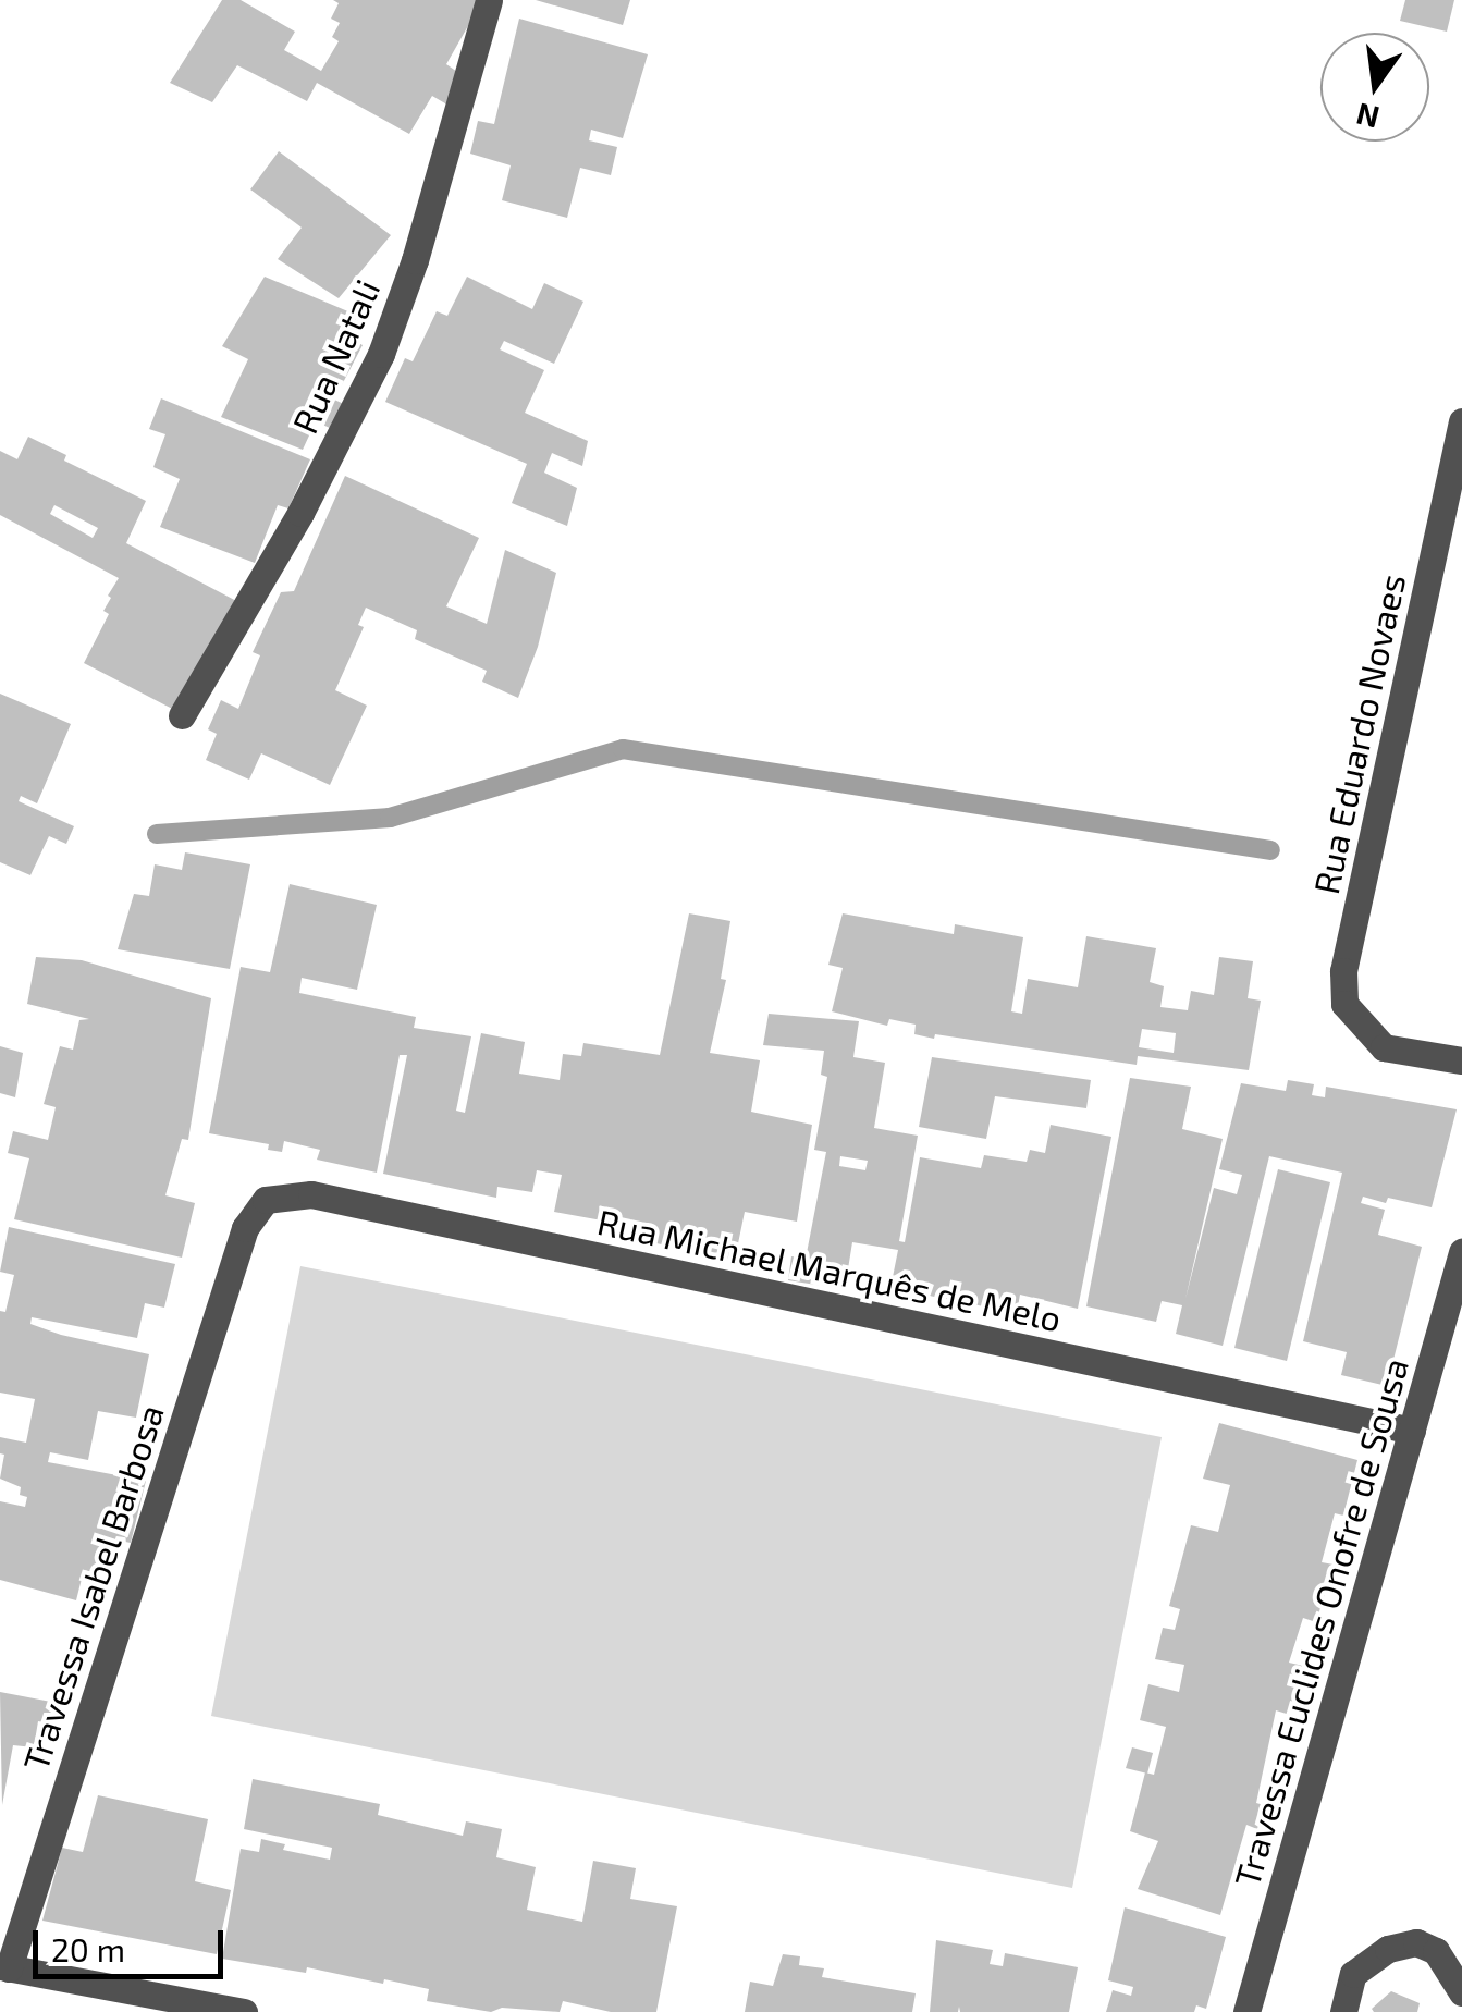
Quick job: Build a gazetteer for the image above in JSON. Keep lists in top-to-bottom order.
{
  "streets": {
    "street": [
      "Rua Natali",
      "Rua Eduardo Novaes",
      "Rua Michael Marquês de Melo",
      "Travessa Isabel Barbosa",
      "Travessa Euclides Onofre de Sousa"
    ]
  },
  "crossings": [
    ["Rua Michael Marquês de Melo", "Travessa Isabel Barbosa"],
    ["Rua Michael Marquês de Melo", "Travessa Euclides Onofre de Sousa"]
  ],
  "scale_bar": "20 m",
  "north": "bottom"
}
